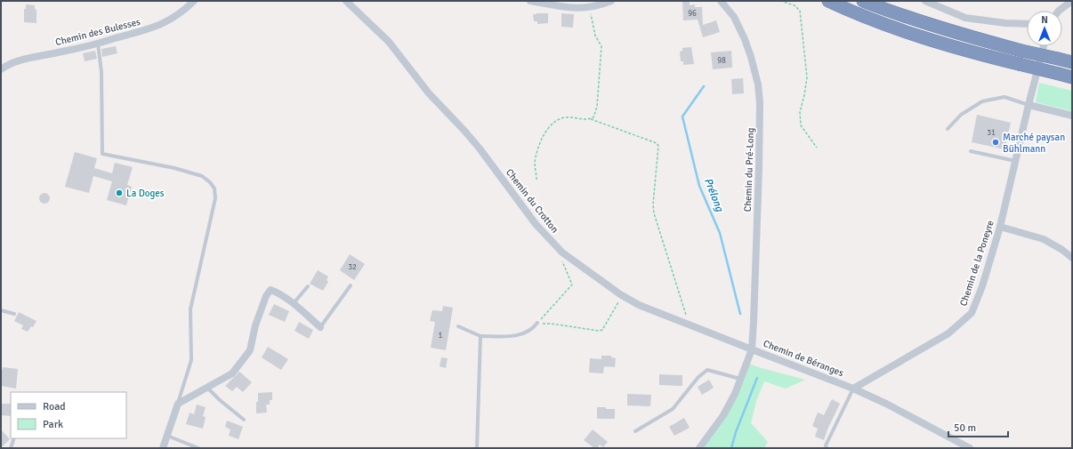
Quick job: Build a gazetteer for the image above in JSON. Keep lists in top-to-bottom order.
{
  "streets": {
    "street": [
      "Chemin des Bulesses",
      "Chemin du Pré-Long",
      "Chemin du Crotton",
      "Chemin de la Poneyre",
      "Chemin de Béranges"
    ]
  },
  "crossings": [
    ["Chemin du Pré-Long", "Chemin du Crotton"],
    ["Chemin du Pré-Long", "Chemin de Béranges"],
    ["Chemin du Crotton", "Chemin de Béranges"],
    ["Chemin de la Poneyre", "Chemin de Béranges"]
  ],
  "water": ["Prélong"],
  "places": ["Marché paysan Bühlmann", "La Doges"],
  "house_numbers": [
    "96",
    "98",
    "31",
    "32",
    "1"
  ],
  "legend": ["Road", "Park"],
  "scale_bar": "50 m",
  "north": "top"
}
